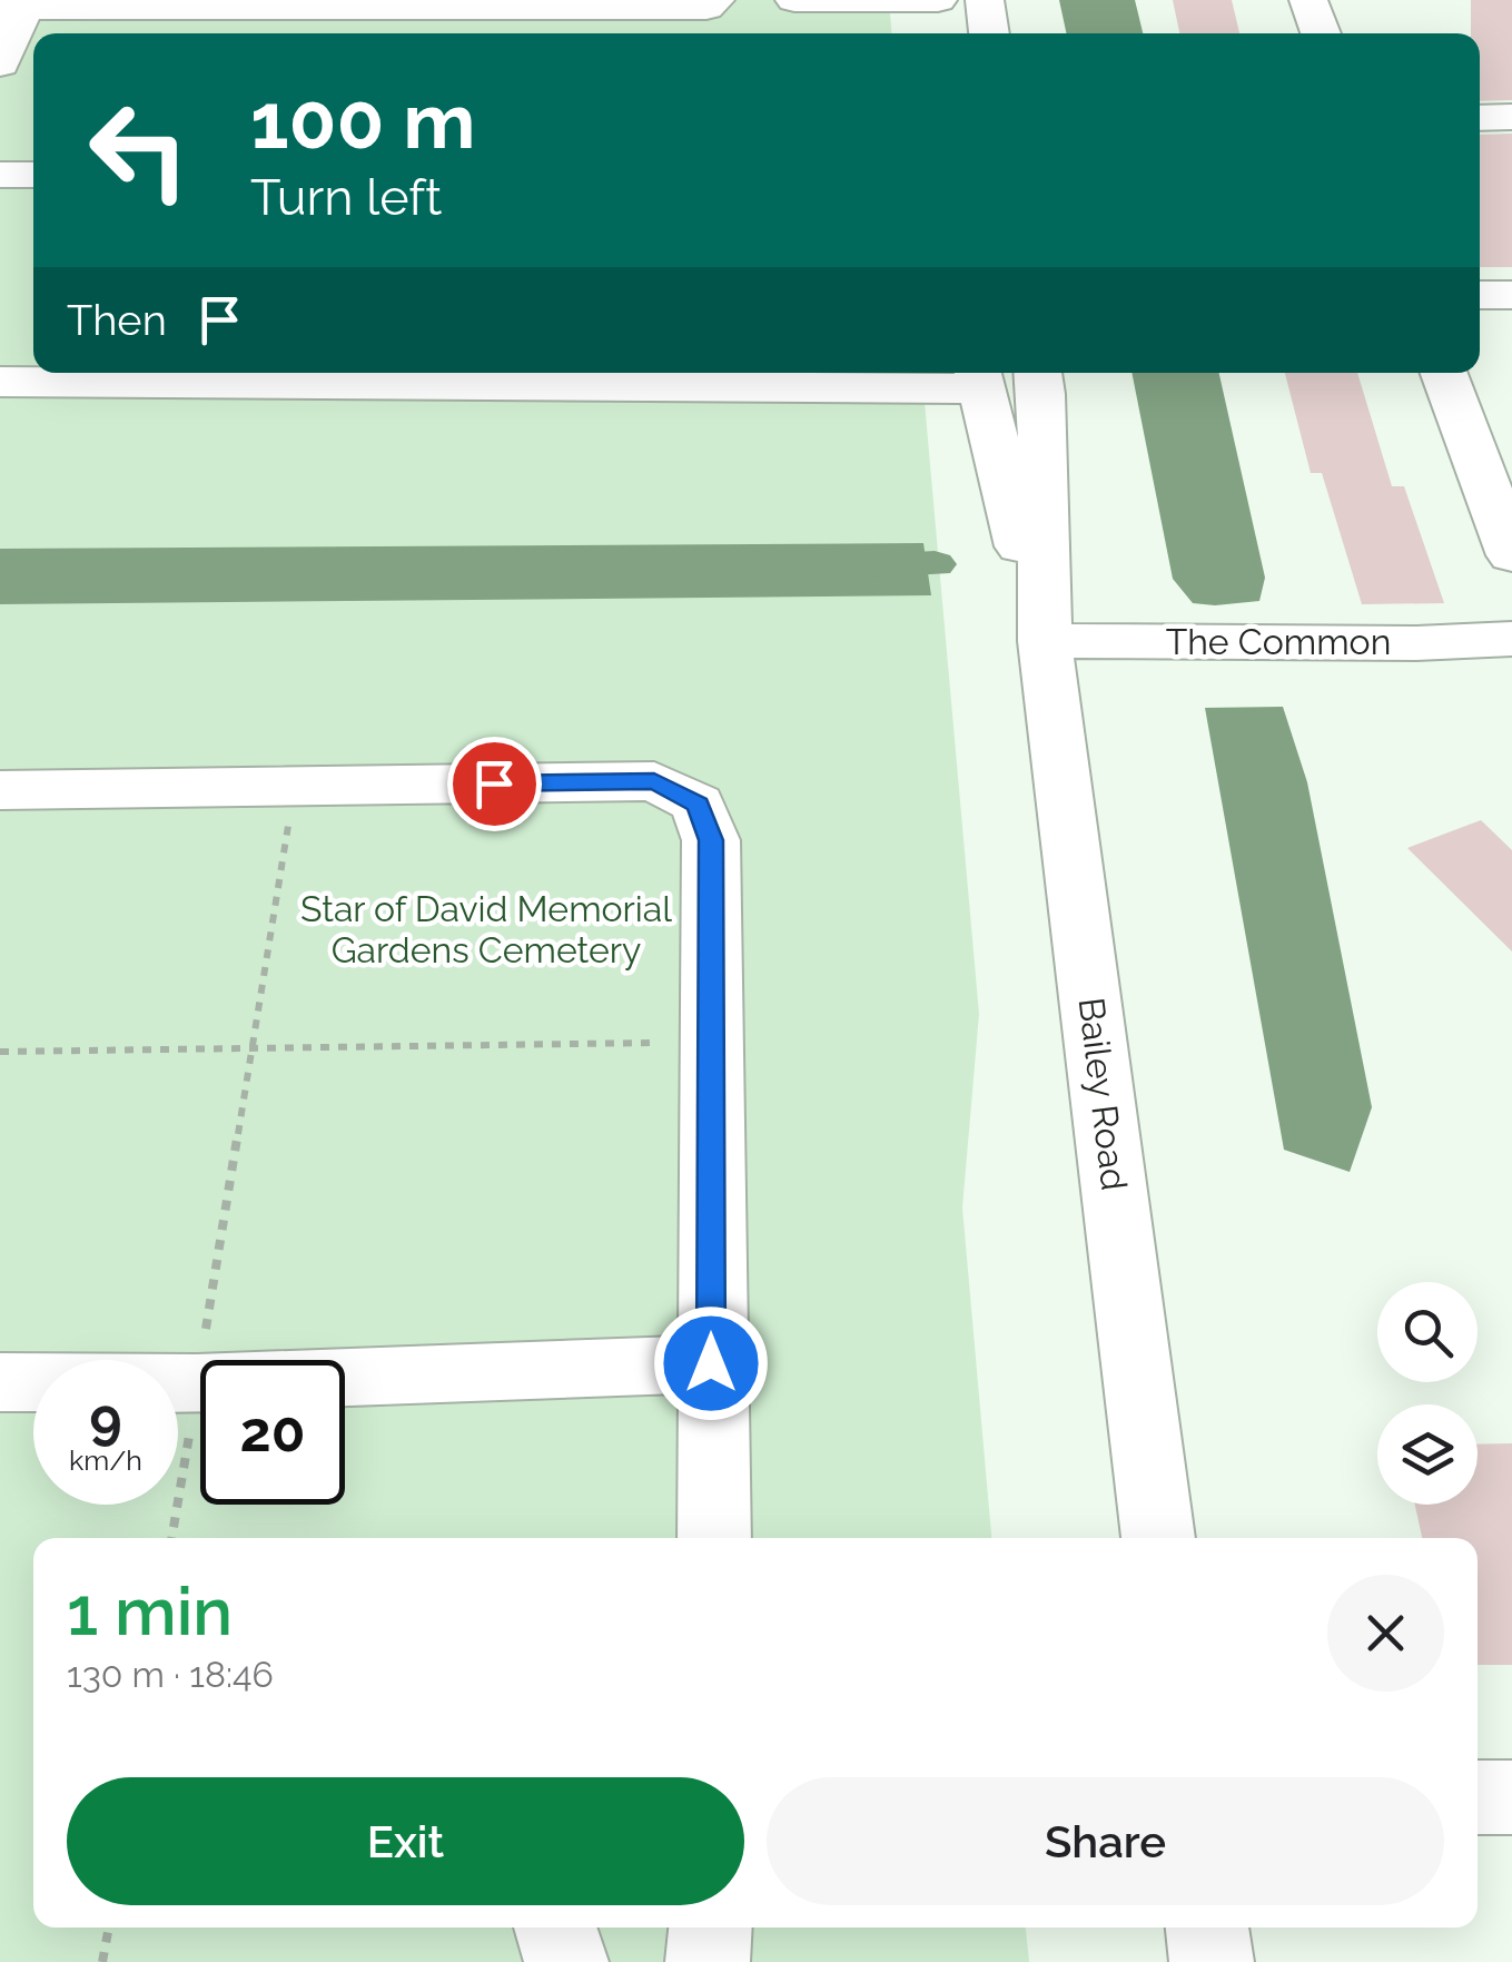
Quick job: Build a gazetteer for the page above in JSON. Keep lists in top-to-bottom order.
{
  "streets": {
    "street": ["The Common", "Bailey Road"]
  },
  "crossings": [
    ["The Common", "Bailey Road"]
  ],
  "parks": ["Star of David Memorial Gardens Cemetery"],
  "page": {
    "turn": ["100 m", "Turn left"],
    "then": "Then",
    "speed": "9 km/h",
    "limit": "20",
    "heading": ["1 min", "130 m · 18:46"],
    "buttons": ["Exit", "Share"]
  }
}
